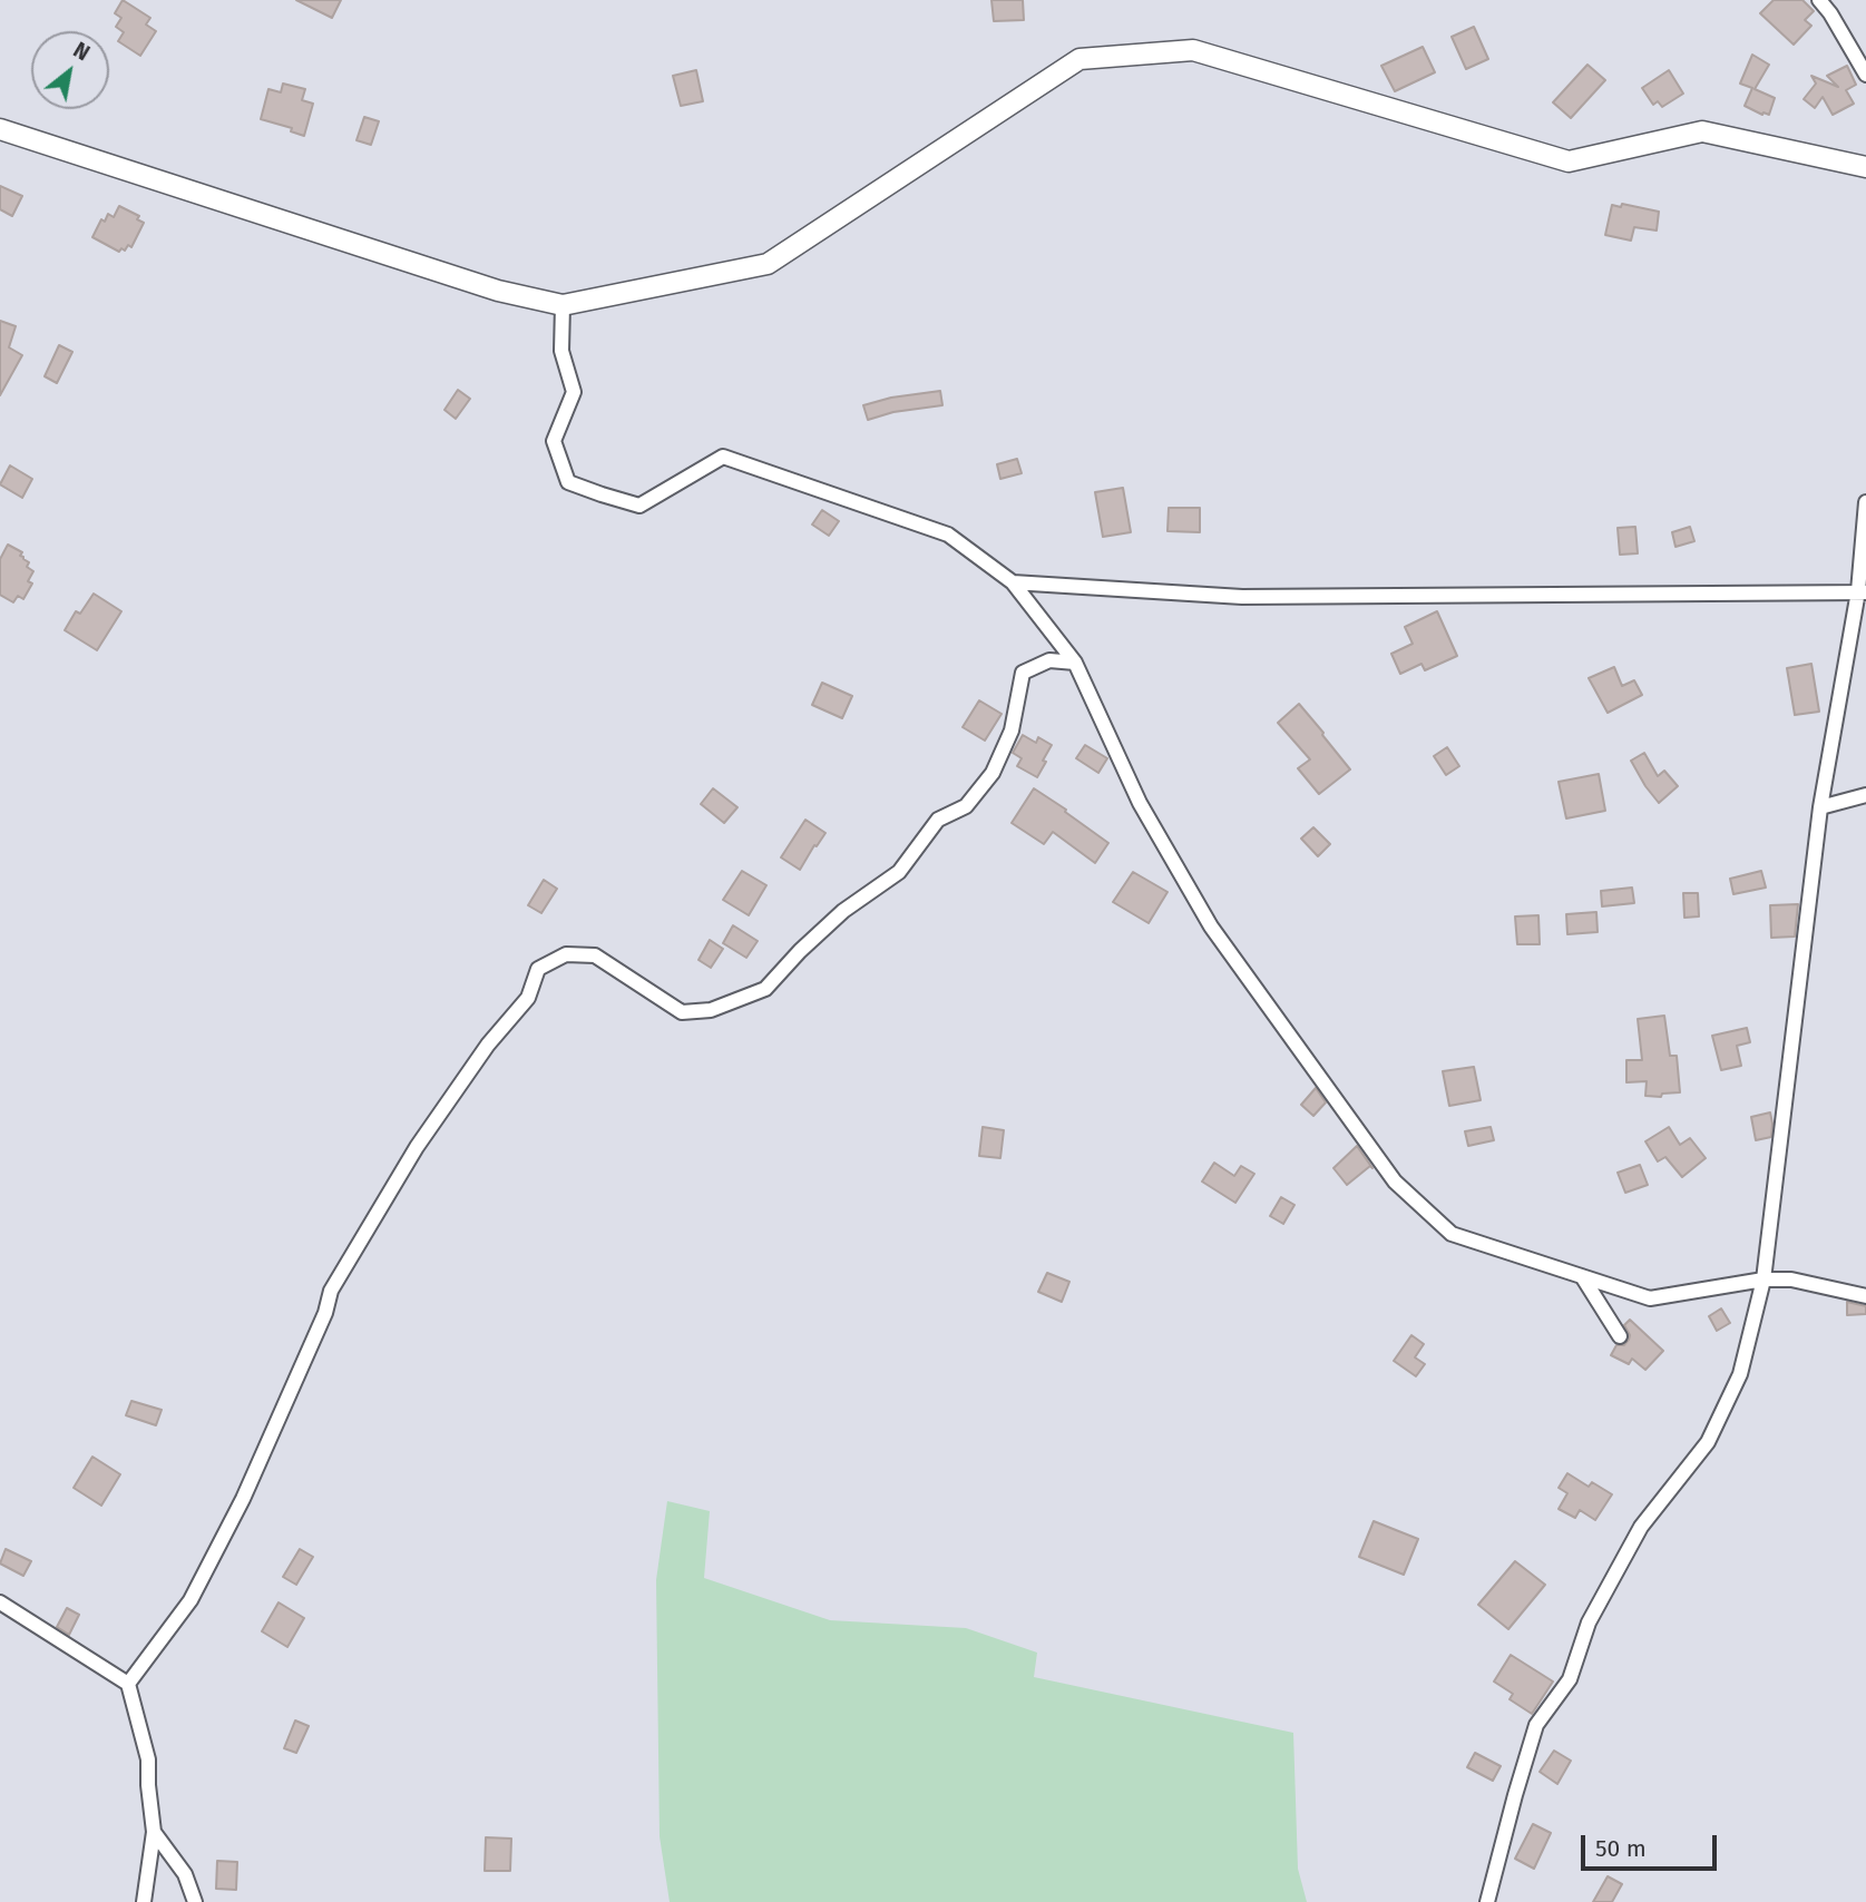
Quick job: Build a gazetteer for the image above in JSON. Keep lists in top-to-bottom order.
{
  "scale_bar": "50 m",
  "north": "top right"
}
